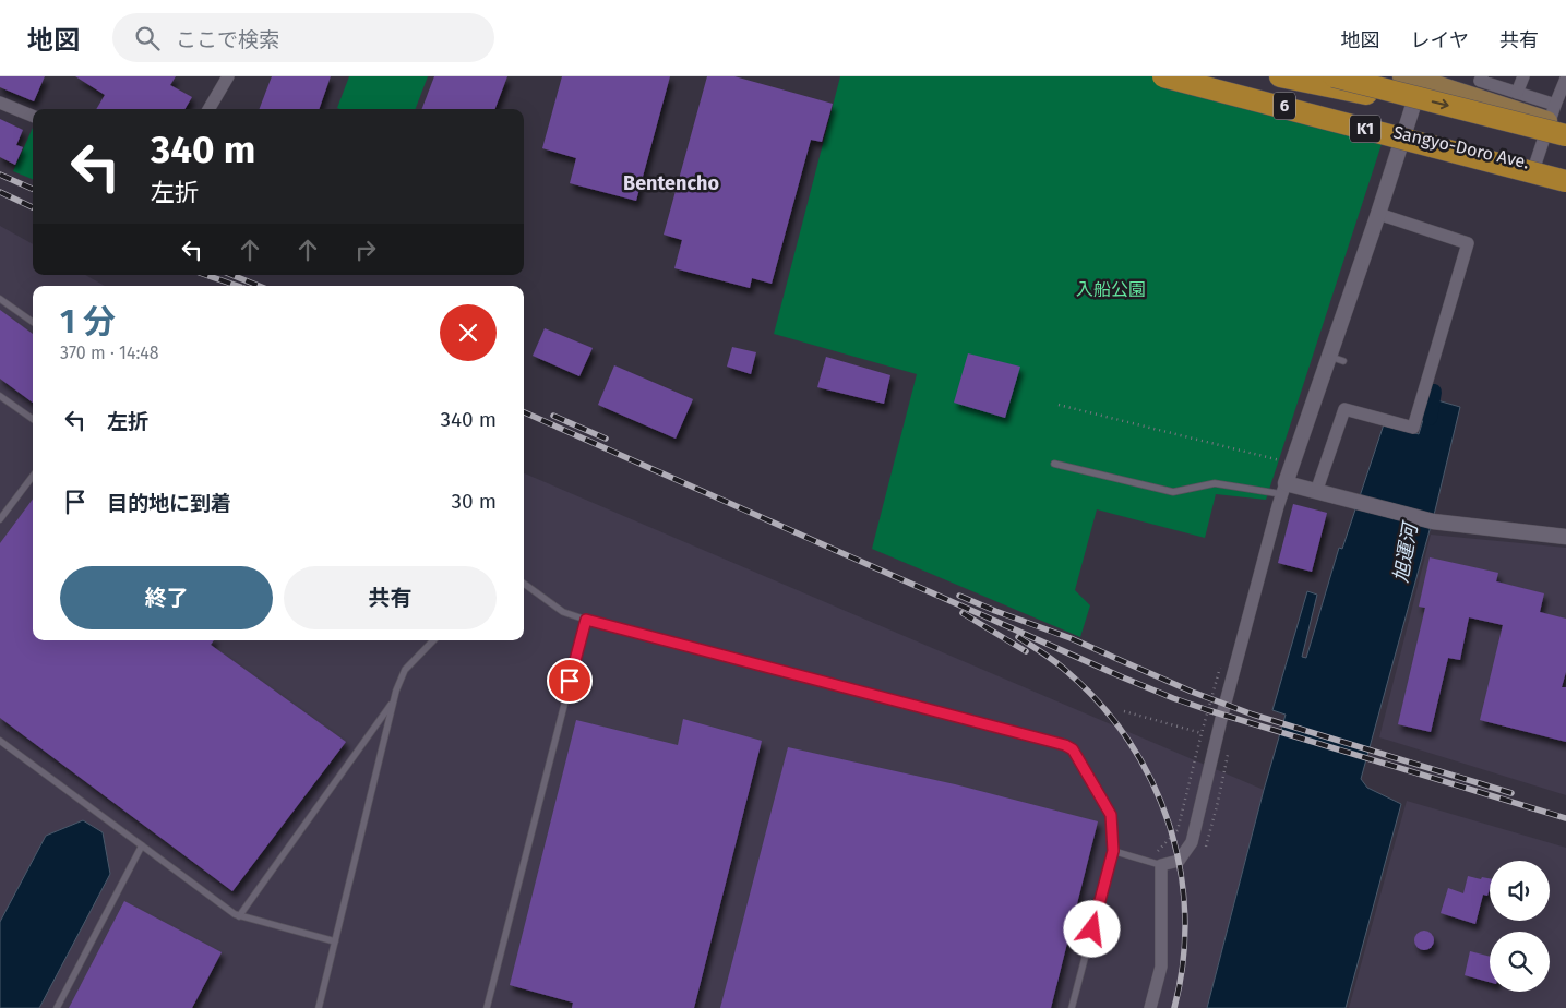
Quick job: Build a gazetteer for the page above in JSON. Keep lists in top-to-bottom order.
{
  "streets": {
    "highway": ["K1"],
    "main road": ["Sangyo-Doro Ave."]
  },
  "crossings": [
    ["K1", "Sangyo-Doro Ave."]
  ],
  "districts": ["Bentencho"],
  "water": ["旭運河"],
  "parks": ["入船公園"],
  "page": {
    "header": "地図",
    "search": "ここで検索",
    "nav": ["地図", "レイヤ", "共有"],
    "turn": ["340 m", "左折"],
    "heading": ["1 分", "370 m · 14:48"],
    "list": [
      {
        "name": "左折",
        "value": "340 m"
      },
      {
        "name": "目的地に到着",
        "value": "30 m"
      }
    ],
    "buttons": ["終了", "共有"]
  }
}
